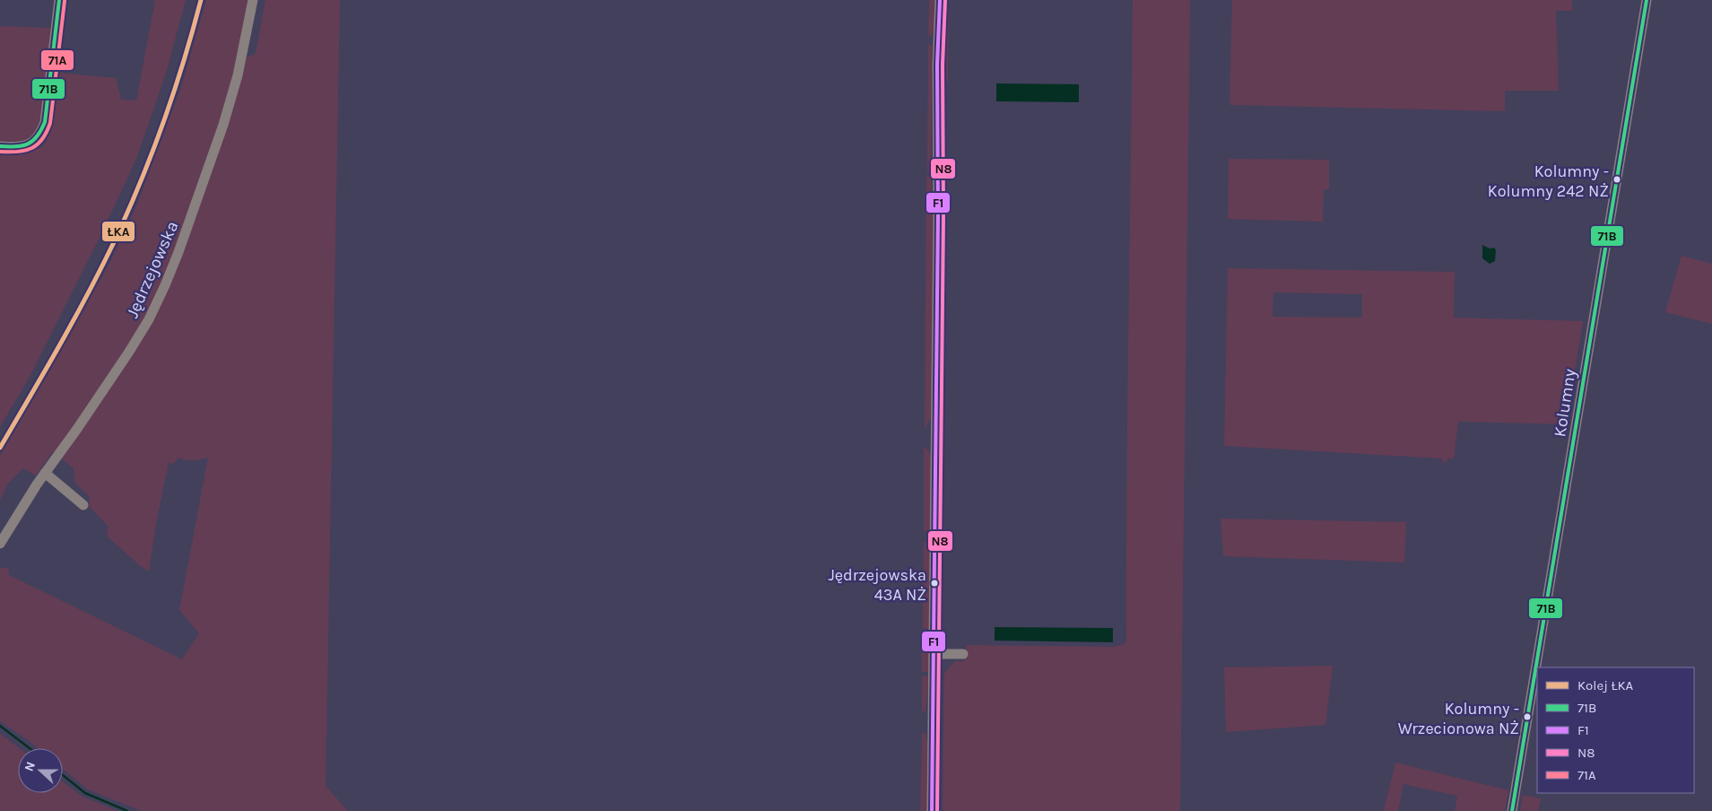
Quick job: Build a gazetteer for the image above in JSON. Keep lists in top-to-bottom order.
{
  "streets": {
    "street": ["Jędrzejowska", "Kolumny"]
  },
  "places": ["Kolumny - Kolumny 242 NŻ", "Jędrzejowska 43A NŻ", "Kolumny - Wrzecionowa NŻ"],
  "lines": [
    "rail line ŁKA",
    "transit line 71B",
    "transit line F1",
    "transit line N8",
    "transit line 71A"
  ],
  "legend": [
    "Kolej ŁKA",
    "71B",
    "F1",
    "N8",
    "71A"
  ],
  "north": "left"
}
